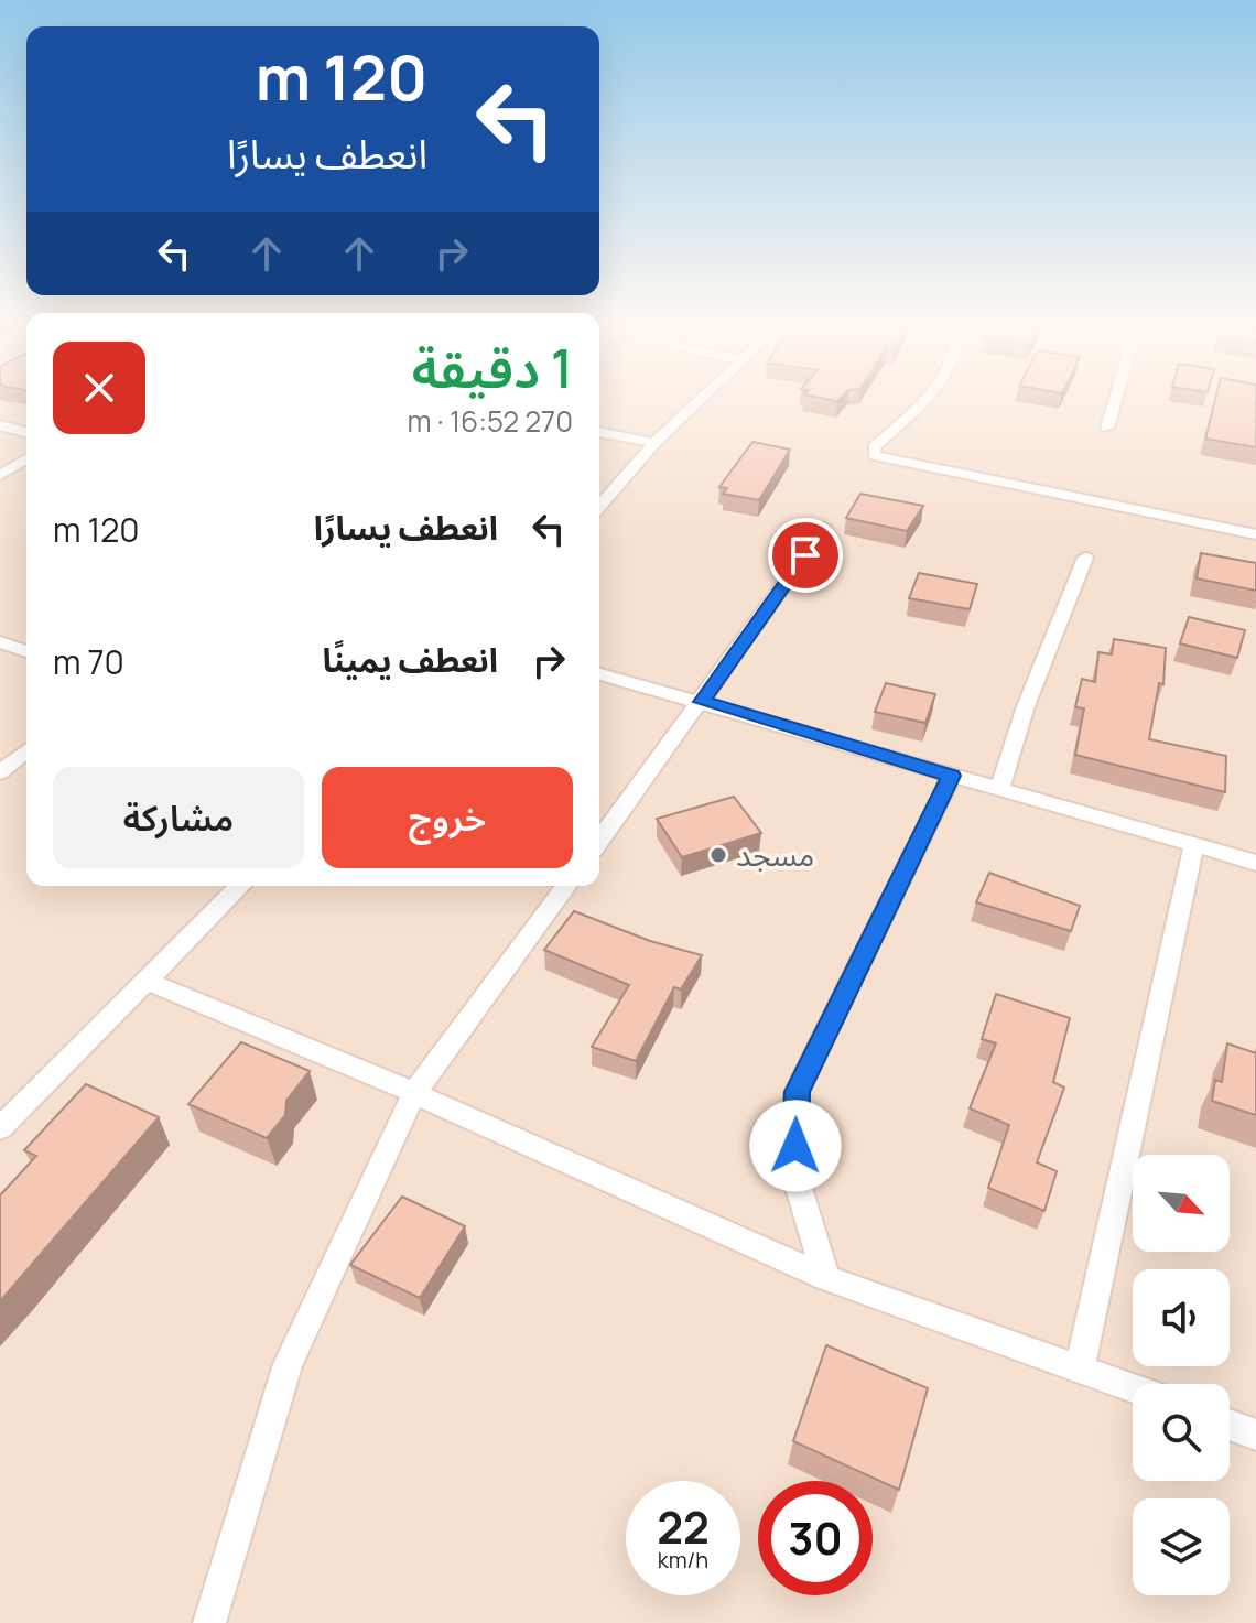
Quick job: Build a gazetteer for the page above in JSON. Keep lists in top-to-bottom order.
{
  "places": ["مسجد"],
  "north": "bottom right",
  "page": {
    "turn": ["120 m", "انعطف يسارًا"],
    "heading": ["1 دقيقة", "270 m · 16:52"],
    "list": [
      {
        "name": "انعطف يسارًا",
        "value": "120 m"
      },
      {
        "name": "انعطف يمينًا",
        "value": "70 m"
      }
    ],
    "buttons": ["خروج", "مشاركة"],
    "speed": "22 km/h",
    "limit": "30"
  }
}
